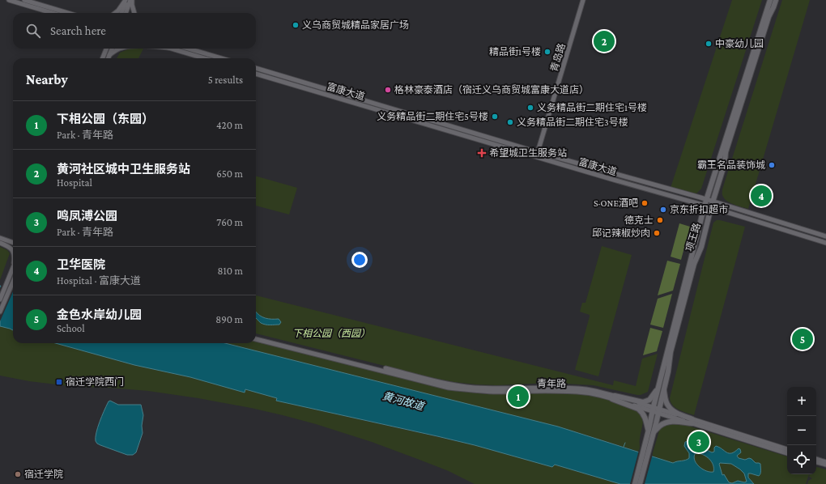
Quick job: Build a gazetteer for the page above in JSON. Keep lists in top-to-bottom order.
{
  "streets": {
    "main road": ["项王路"],
    "street": ["青岛路", "富康大道", "青年路"]
  },
  "crossings": [
    ["青岛路", "富康大道"],
    ["富康大道", "项王路"],
    ["项王路", "青年路"]
  ],
  "water": ["黄河故道"],
  "parks": ["下相公园（西园）"],
  "places": {
    "other": [
      "义乌商贸城精品家居广场",
      "中豪幼儿园",
      "精品街1号楼",
      "格林豪泰酒店（宿迁义乌商贸城富康大道店）",
      "义务精品街二期住宅1号楼",
      "义务精品街二期住宅5号楼",
      "义务精品街二期住宅3号楼",
      "霸王名品装饰城",
      "S·ONE酒吧",
      "京东折扣超市",
      "德克士",
      "邱记辣椒炒肉",
      "宿迁学院"
    ],
    "health": ["希望城卫生服务站"],
    "transit": ["宿迁学院西门"]
  },
  "page": {
    "search": "Search here",
    "pins": [
      "2",
      "4",
      "5",
      "1",
      "3"
    ],
    "heading": ["Nearby", "5 results"],
    "list": [
      {
        "mark": "1",
        "name": "下相公园（东园）",
        "note": "Park · 青年路",
        "value": "420 m"
      },
      {
        "mark": "2",
        "name": "黄河社区城中卫生服务站",
        "note": "Hospital",
        "value": "650 m"
      },
      {
        "mark": "3",
        "name": "鸣凤溥公园",
        "note": "Park · 青年路",
        "value": "760 m"
      },
      {
        "mark": "4",
        "name": "卫华医院",
        "note": "Hospital · 富康大道",
        "value": "810 m"
      },
      {
        "mark": "5",
        "name": "金色水岸幼儿园",
        "note": "School",
        "value": "890 m"
      }
    ],
    "map_buttons": ["+", "−"]
  }
}
